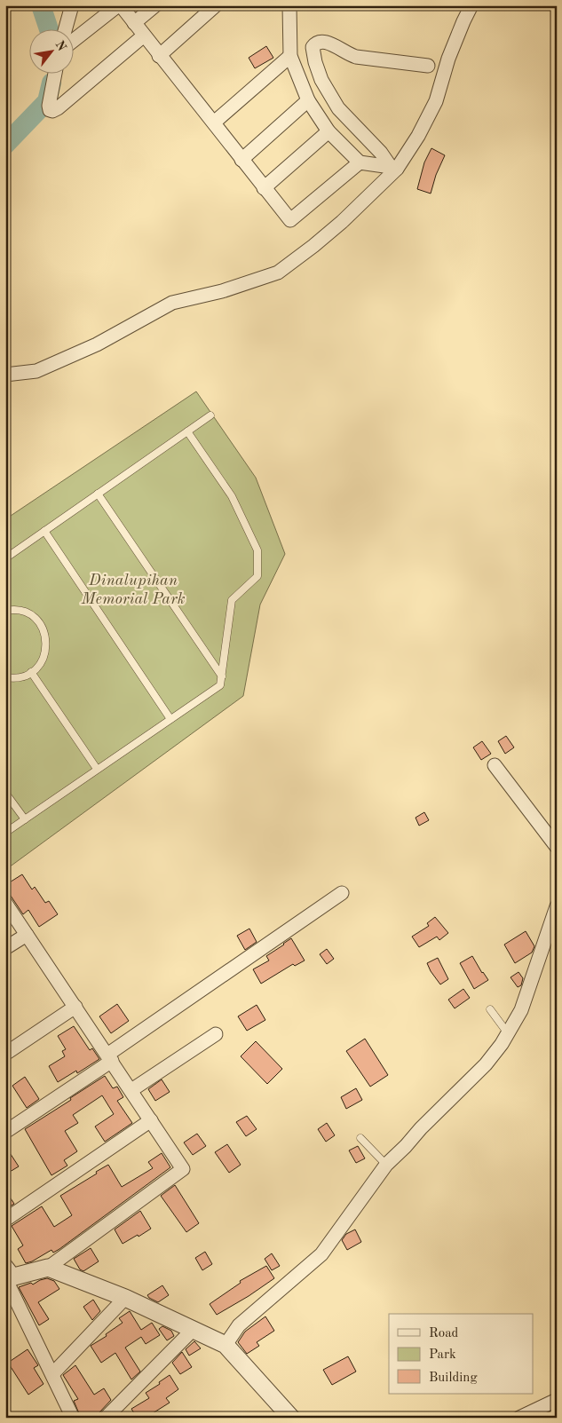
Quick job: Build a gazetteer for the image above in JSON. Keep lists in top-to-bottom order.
{
  "parks": ["Dinalupihan Memorial Park"],
  "legend": ["Road", "Park", "Building"],
  "north": "top right"
}
